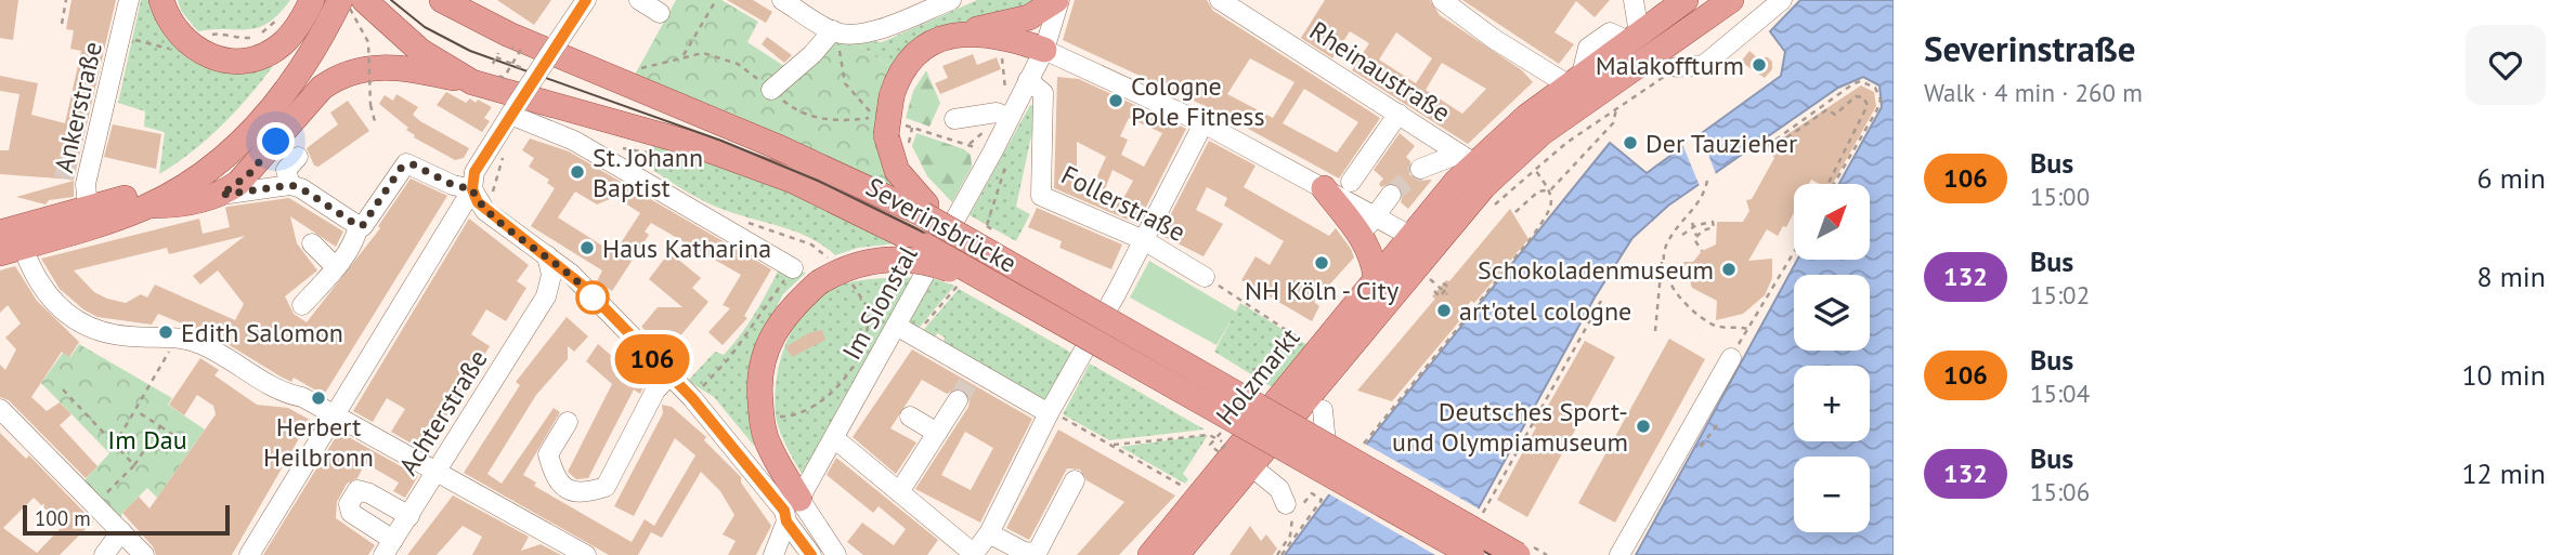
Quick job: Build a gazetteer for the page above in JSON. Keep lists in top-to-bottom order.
{
  "streets": {
    "main road": ["Severinsbrücke", "Holzmarkt"],
    "street": [
      "Rheinaustraße",
      "Ankerstraße",
      "Follerstraße",
      "Im Sionstal",
      "Achterstraße"
    ]
  },
  "crossings": [
    ["Rheinaustraße", "Holzmarkt"],
    ["Follerstraße", "Im Sionstal"]
  ],
  "parks": ["Im Dau"],
  "places": [
    "Malakoffturm",
    "Cologne Pole Fitness",
    "Der Tauzieher",
    "St. Johann Baptist",
    "Haus Katharina",
    "NH Köln - City",
    "Schokoladenmuseum",
    "art'otel cologne",
    "Edith Salomon",
    "Herbert Heilbronn",
    "Deutsches Sport- und Olympiamuseum"
  ],
  "lines": ["bus line 106"],
  "scale_bar": "100 m",
  "north": "top right",
  "page": {
    "on_map": "106",
    "heading": ["Severinstraße", "Walk · 4 min · 260 m"],
    "list": [
      {
        "mark": "106",
        "name": "Bus",
        "note": "15:00",
        "value": "6 min"
      },
      {
        "mark": "132",
        "name": "Bus",
        "note": "15:02",
        "value": "8 min"
      },
      {
        "mark": "106",
        "name": "Bus",
        "note": "15:04",
        "value": "10 min"
      },
      {
        "mark": "132",
        "name": "Bus",
        "note": "15:06",
        "value": "12 min"
      }
    ],
    "map_buttons": ["+", "−"],
    "scale": "100 m"
  }
}
